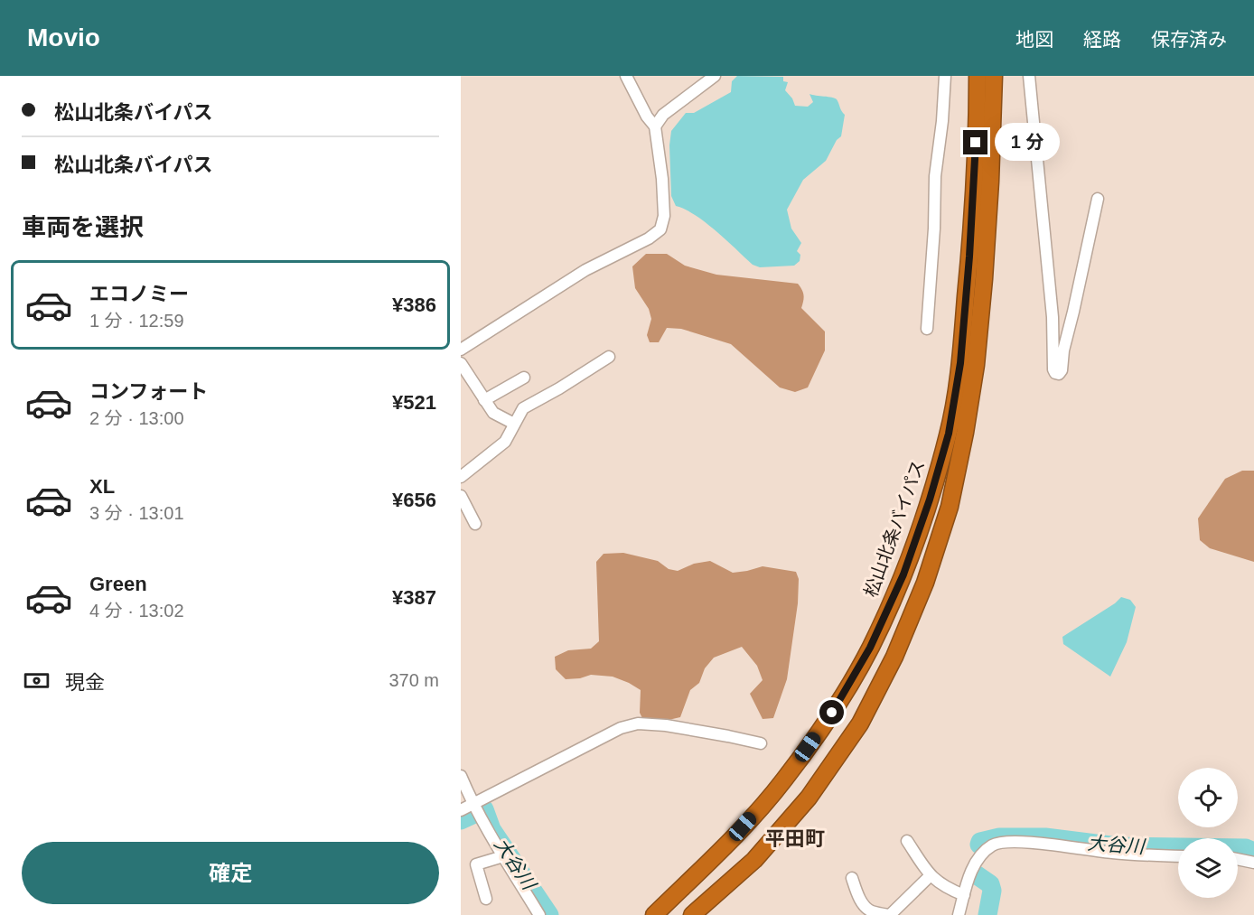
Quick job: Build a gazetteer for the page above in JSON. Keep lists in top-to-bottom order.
{
  "streets": {
    "highway": ["松山北条バイパス"]
  },
  "districts": ["平田町"],
  "water": ["大谷川"],
  "page": {
    "header": "Movio",
    "nav": ["地図", "経路", "保存済み"],
    "banner": ["松山北条バイパス", "松山北条バイパス"],
    "bubble": "1 分",
    "heading": "車両を選択",
    "list": [
      {
        "name": "エコノミー",
        "note": "1 分 · 12:59",
        "value": "¥386"
      },
      {
        "name": "コンフォート",
        "note": "2 分 · 13:00",
        "value": "¥521"
      },
      {
        "name": "XL",
        "note": "3 分 · 13:01",
        "value": "¥656"
      },
      {
        "name": "Green",
        "note": "4 分 · 13:02",
        "value": "¥387"
      }
    ],
    "pay": ["現金", "370 m"],
    "buttons": "確定"
  }
}
